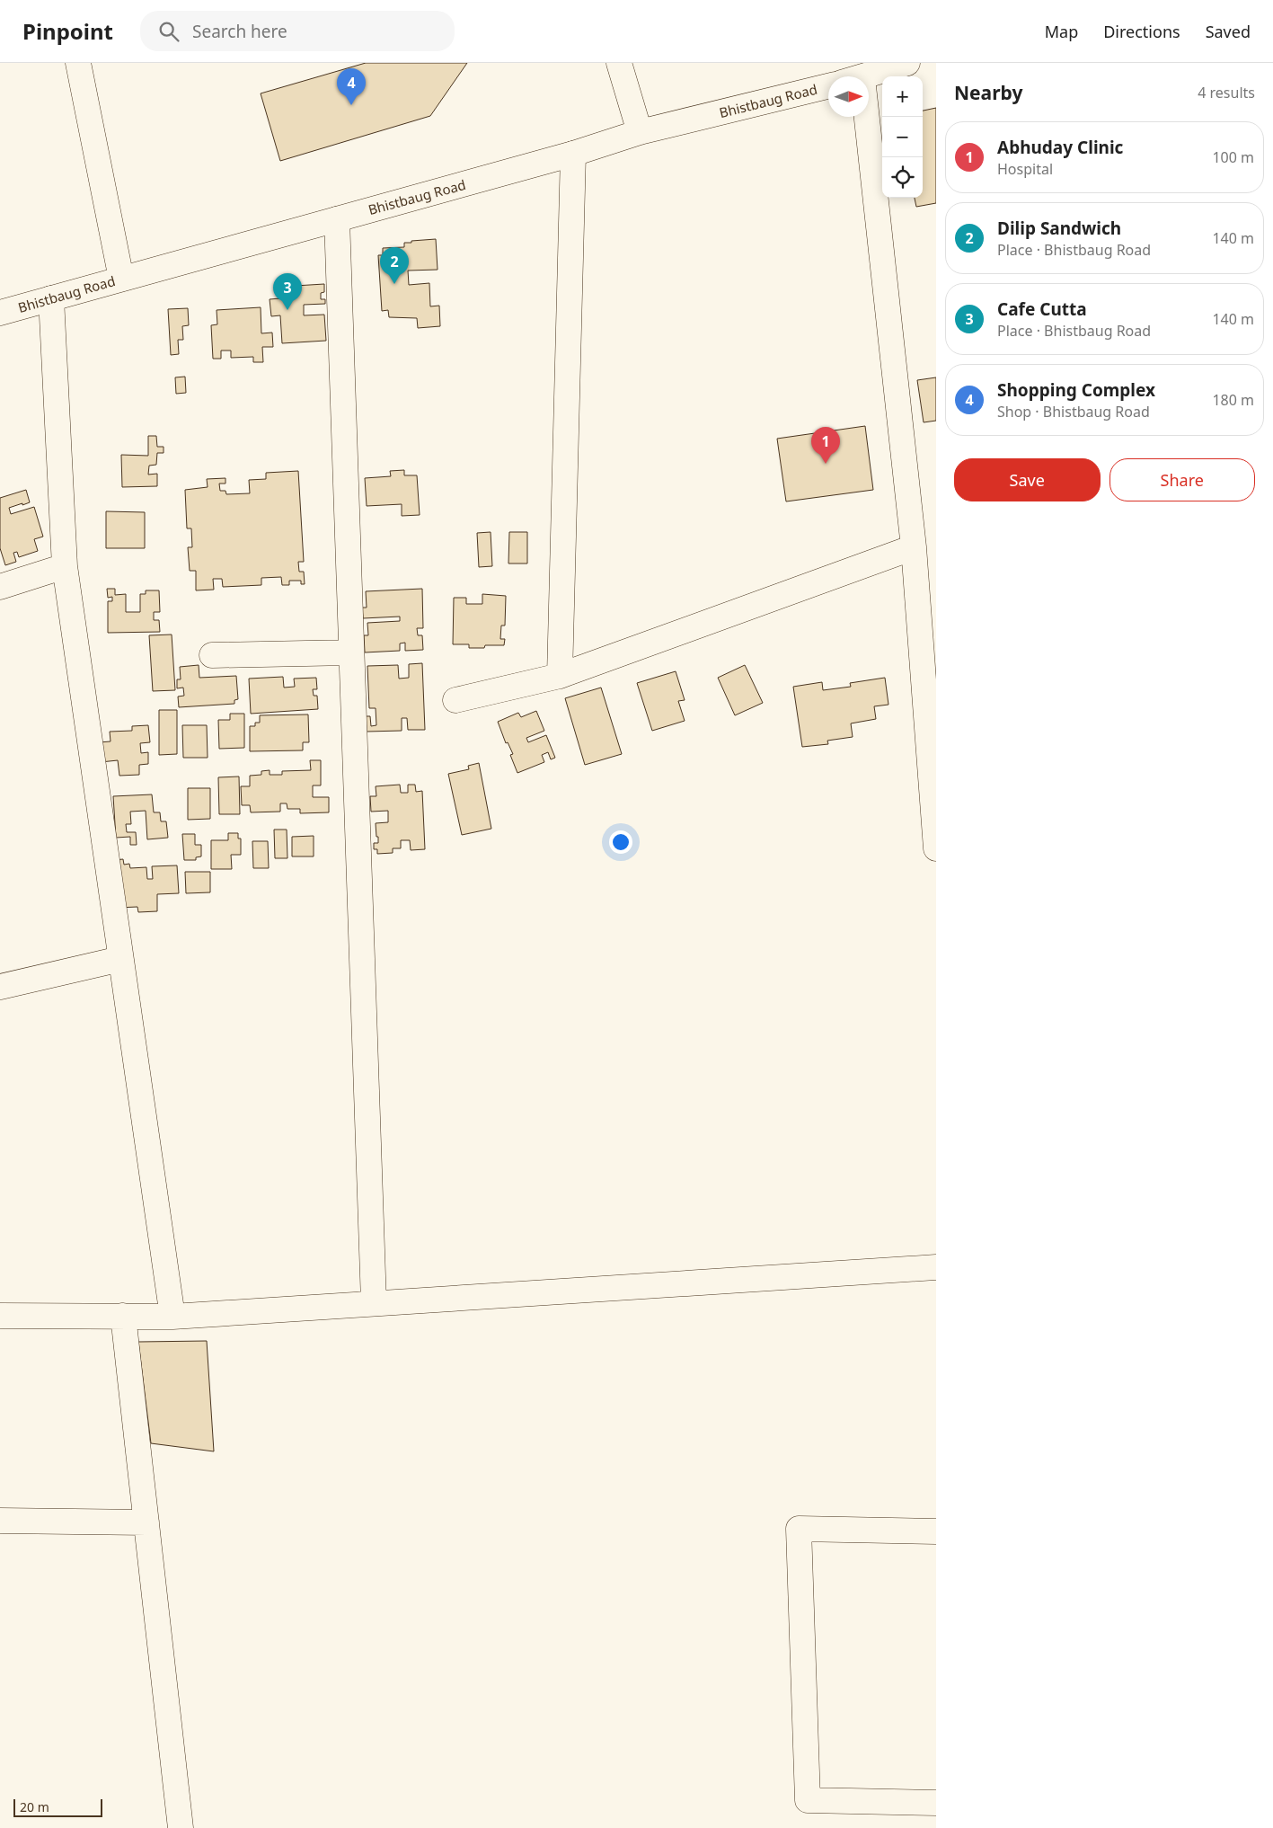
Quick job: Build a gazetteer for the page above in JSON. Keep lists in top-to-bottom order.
{
  "streets": {
    "street": ["Bhistbaug Road"]
  },
  "scale_bar": "20 m",
  "north": "right",
  "page": {
    "header": "Pinpoint",
    "search": "Search here",
    "nav": ["Map", "Directions", "Saved"],
    "heading": ["Nearby", "4 results"],
    "pins": [
      "4",
      "2",
      "3",
      "1"
    ],
    "map_buttons": ["+", "−"],
    "list": [
      {
        "mark": "1",
        "name": "Abhuday Clinic",
        "note": "Hospital",
        "value": "100 m"
      },
      {
        "mark": "2",
        "name": "Dilip Sandwich",
        "note": "Place · Bhistbaug Road",
        "value": "140 m"
      },
      {
        "mark": "3",
        "name": "Cafe Cutta",
        "note": "Place · Bhistbaug Road",
        "value": "140 m"
      },
      {
        "mark": "4",
        "name": "Shopping Complex",
        "note": "Shop · Bhistbaug Road",
        "value": "180 m"
      }
    ],
    "buttons": ["Save", "Share"],
    "scale": "20 m"
  }
}
